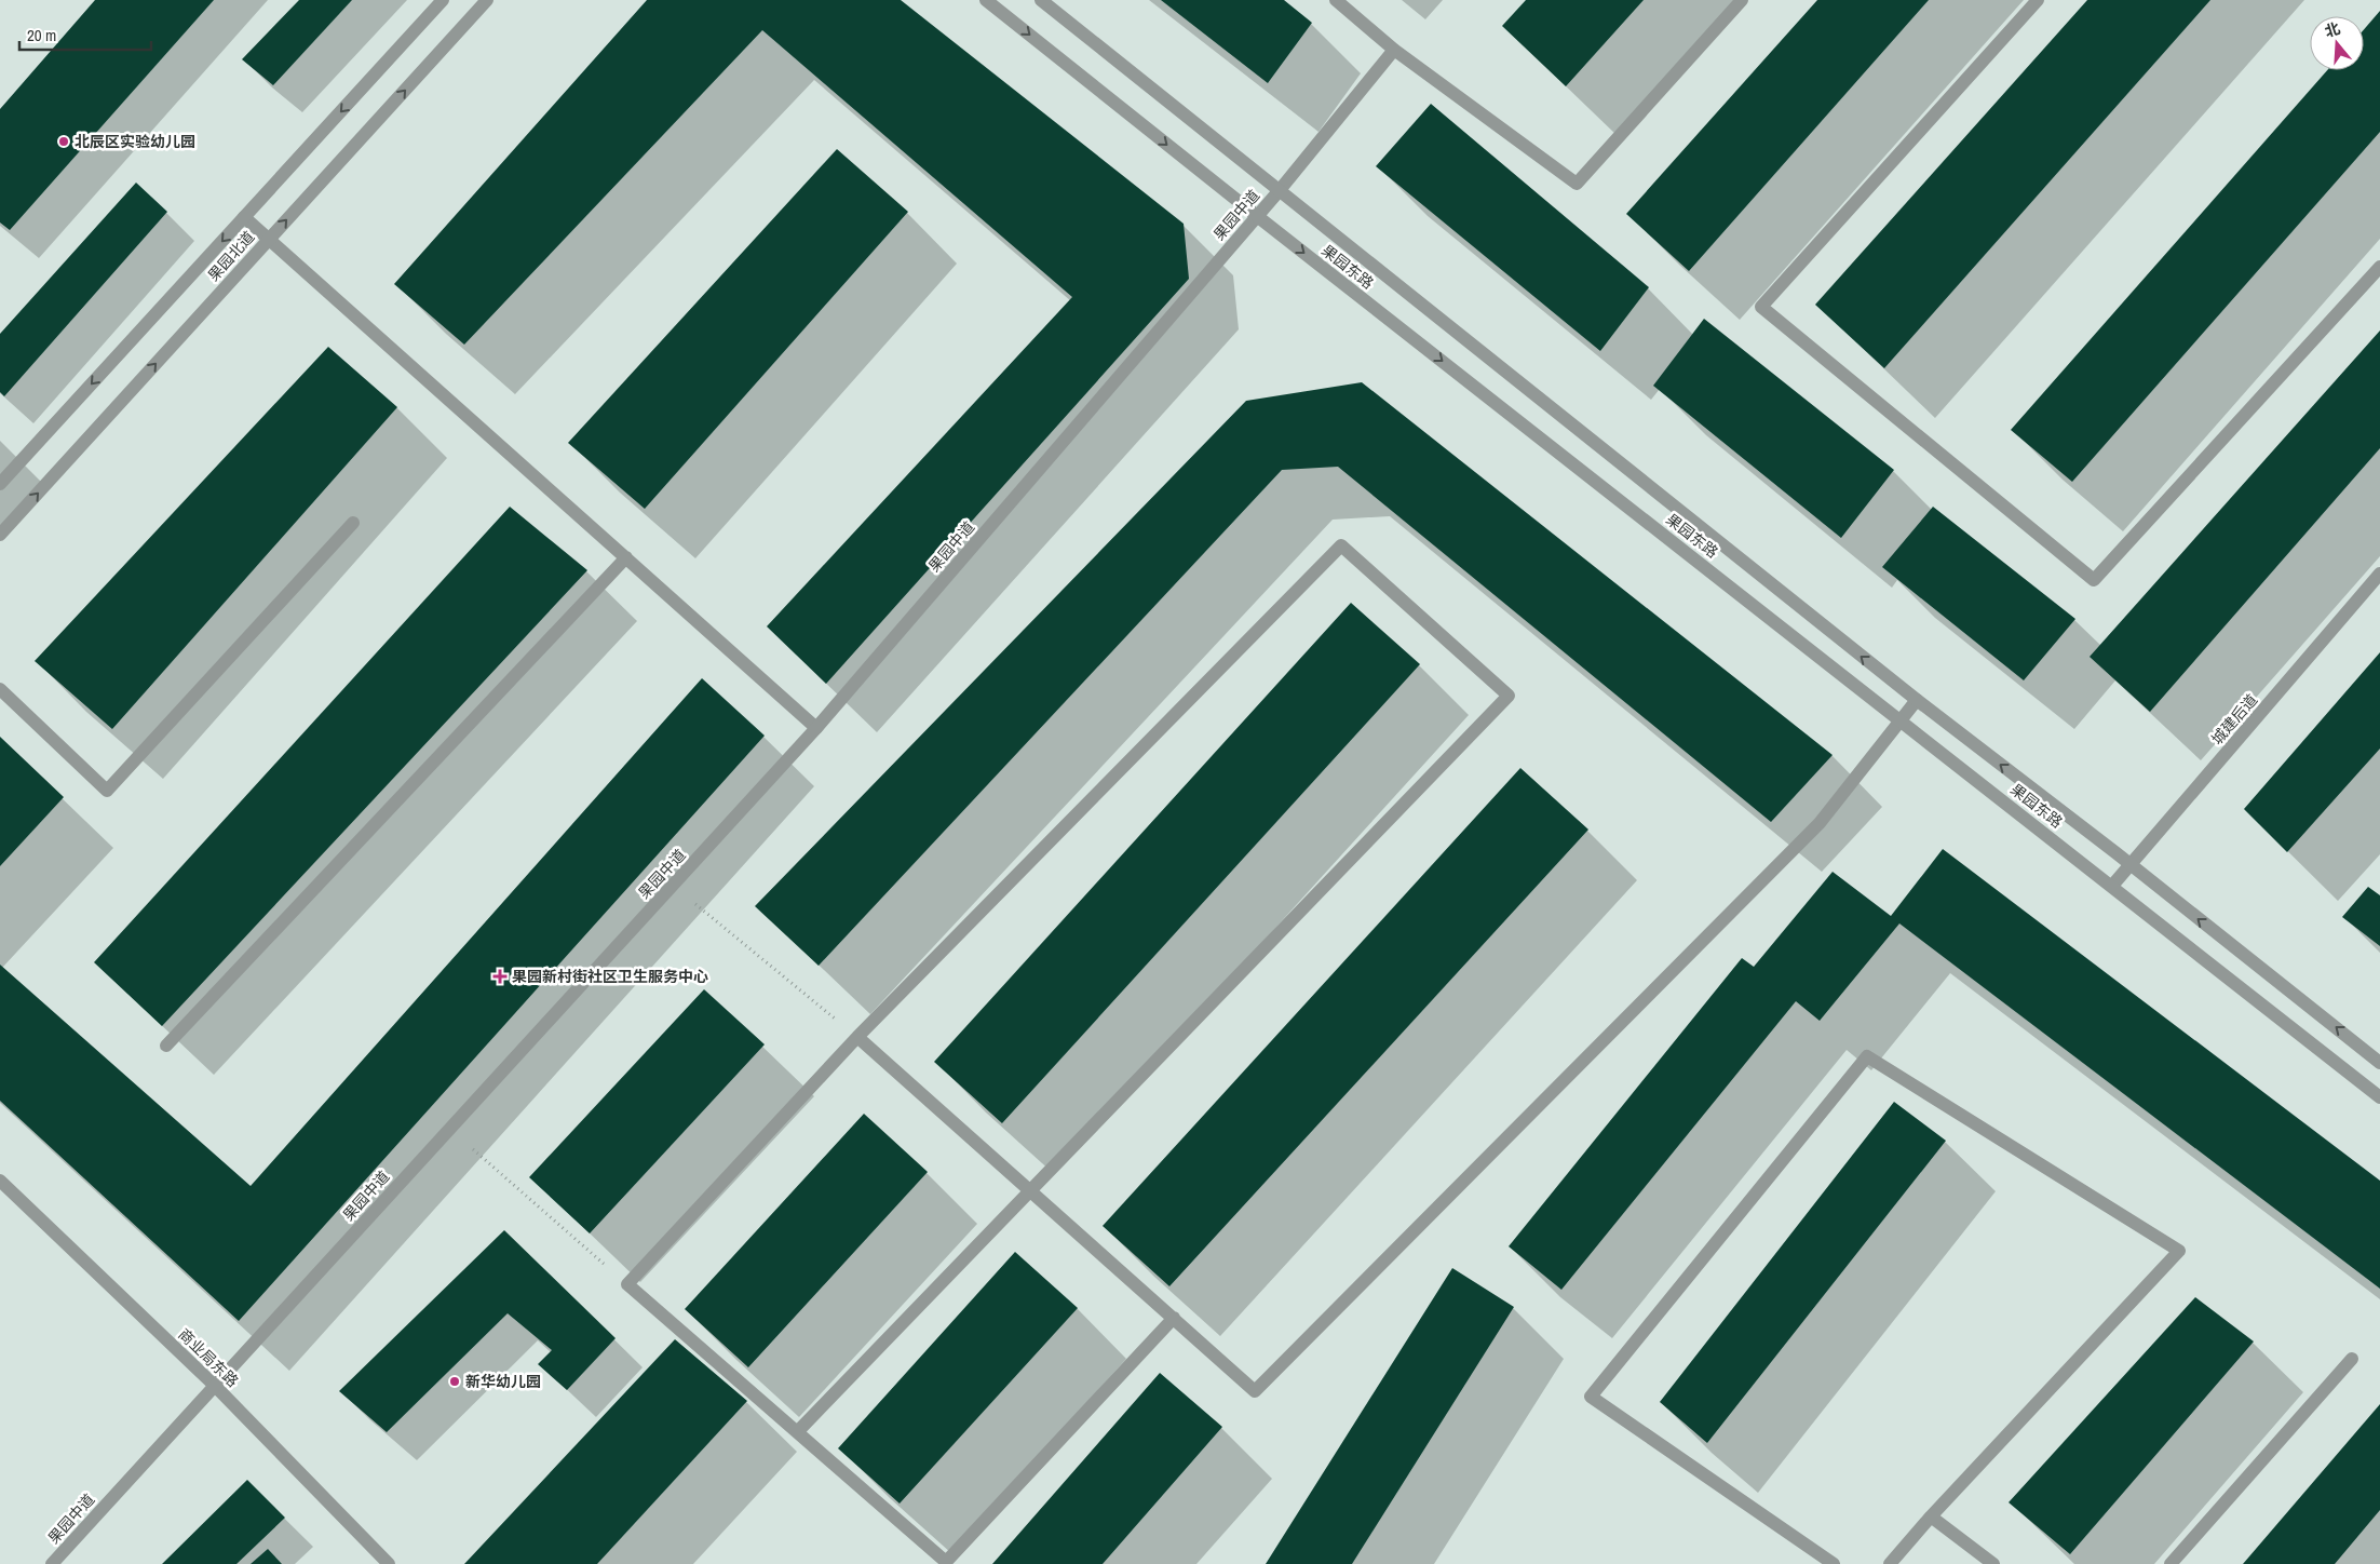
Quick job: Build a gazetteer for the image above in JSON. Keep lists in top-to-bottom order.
{
  "streets": {
    "street": [
      "果园中道",
      "果园北道",
      "果园东路",
      "城建后道",
      "商业局东路"
    ]
  },
  "crossings": [
    ["果园中道", "果园东路"],
    ["果园中道", "商业局东路"],
    ["果园东路", "城建后道"]
  ],
  "places": {
    "other": ["北辰区实验幼儿园", "新华幼儿园"],
    "health": ["果园新村街社区卫生服务中心"]
  },
  "scale_bar": "20 m",
  "north": "top"
}
